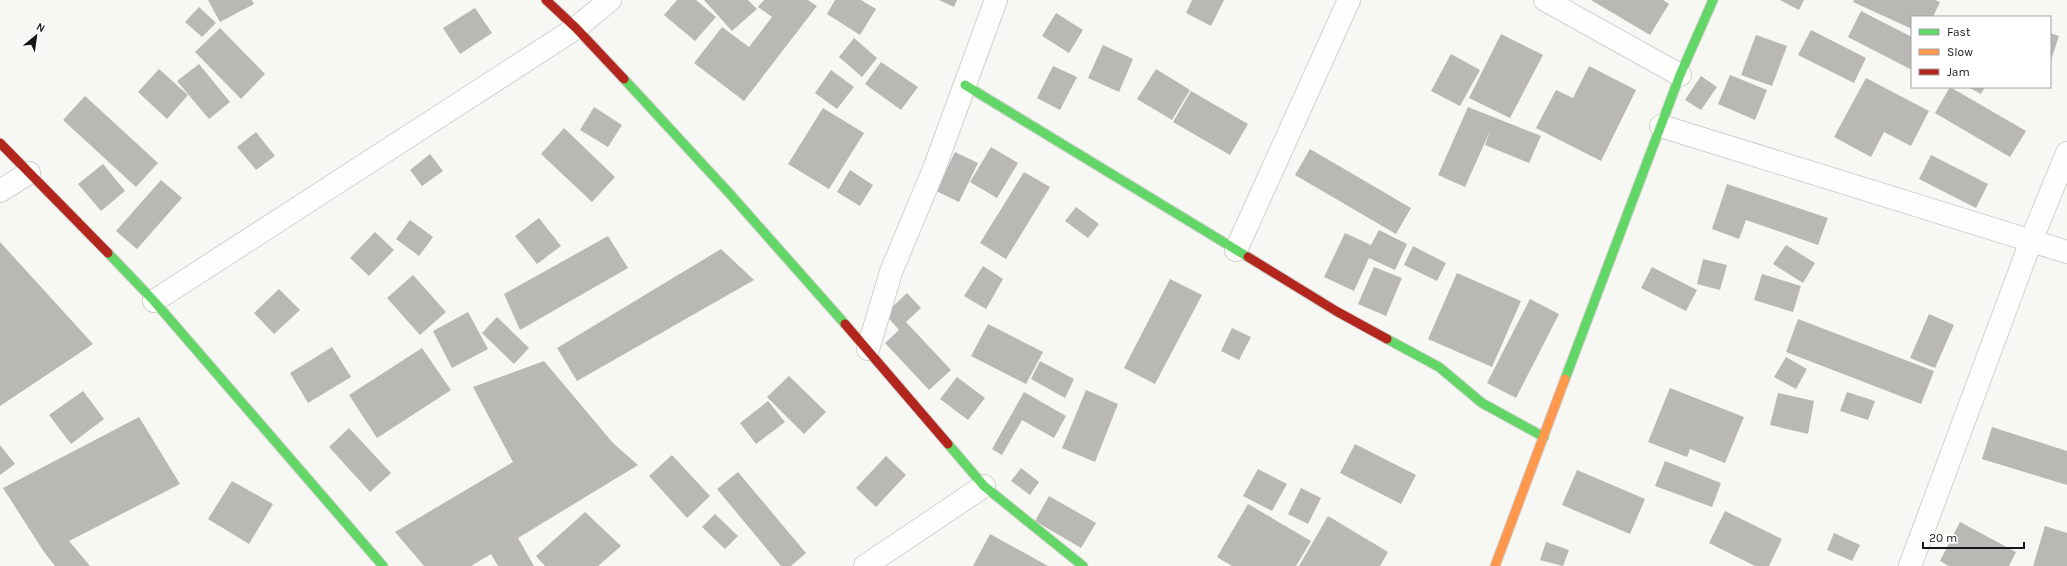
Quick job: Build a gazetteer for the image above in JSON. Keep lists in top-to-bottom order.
{
  "legend": ["Fast", "Slow", "Jam"],
  "scale_bar": "20 m",
  "north": "top right"
}
